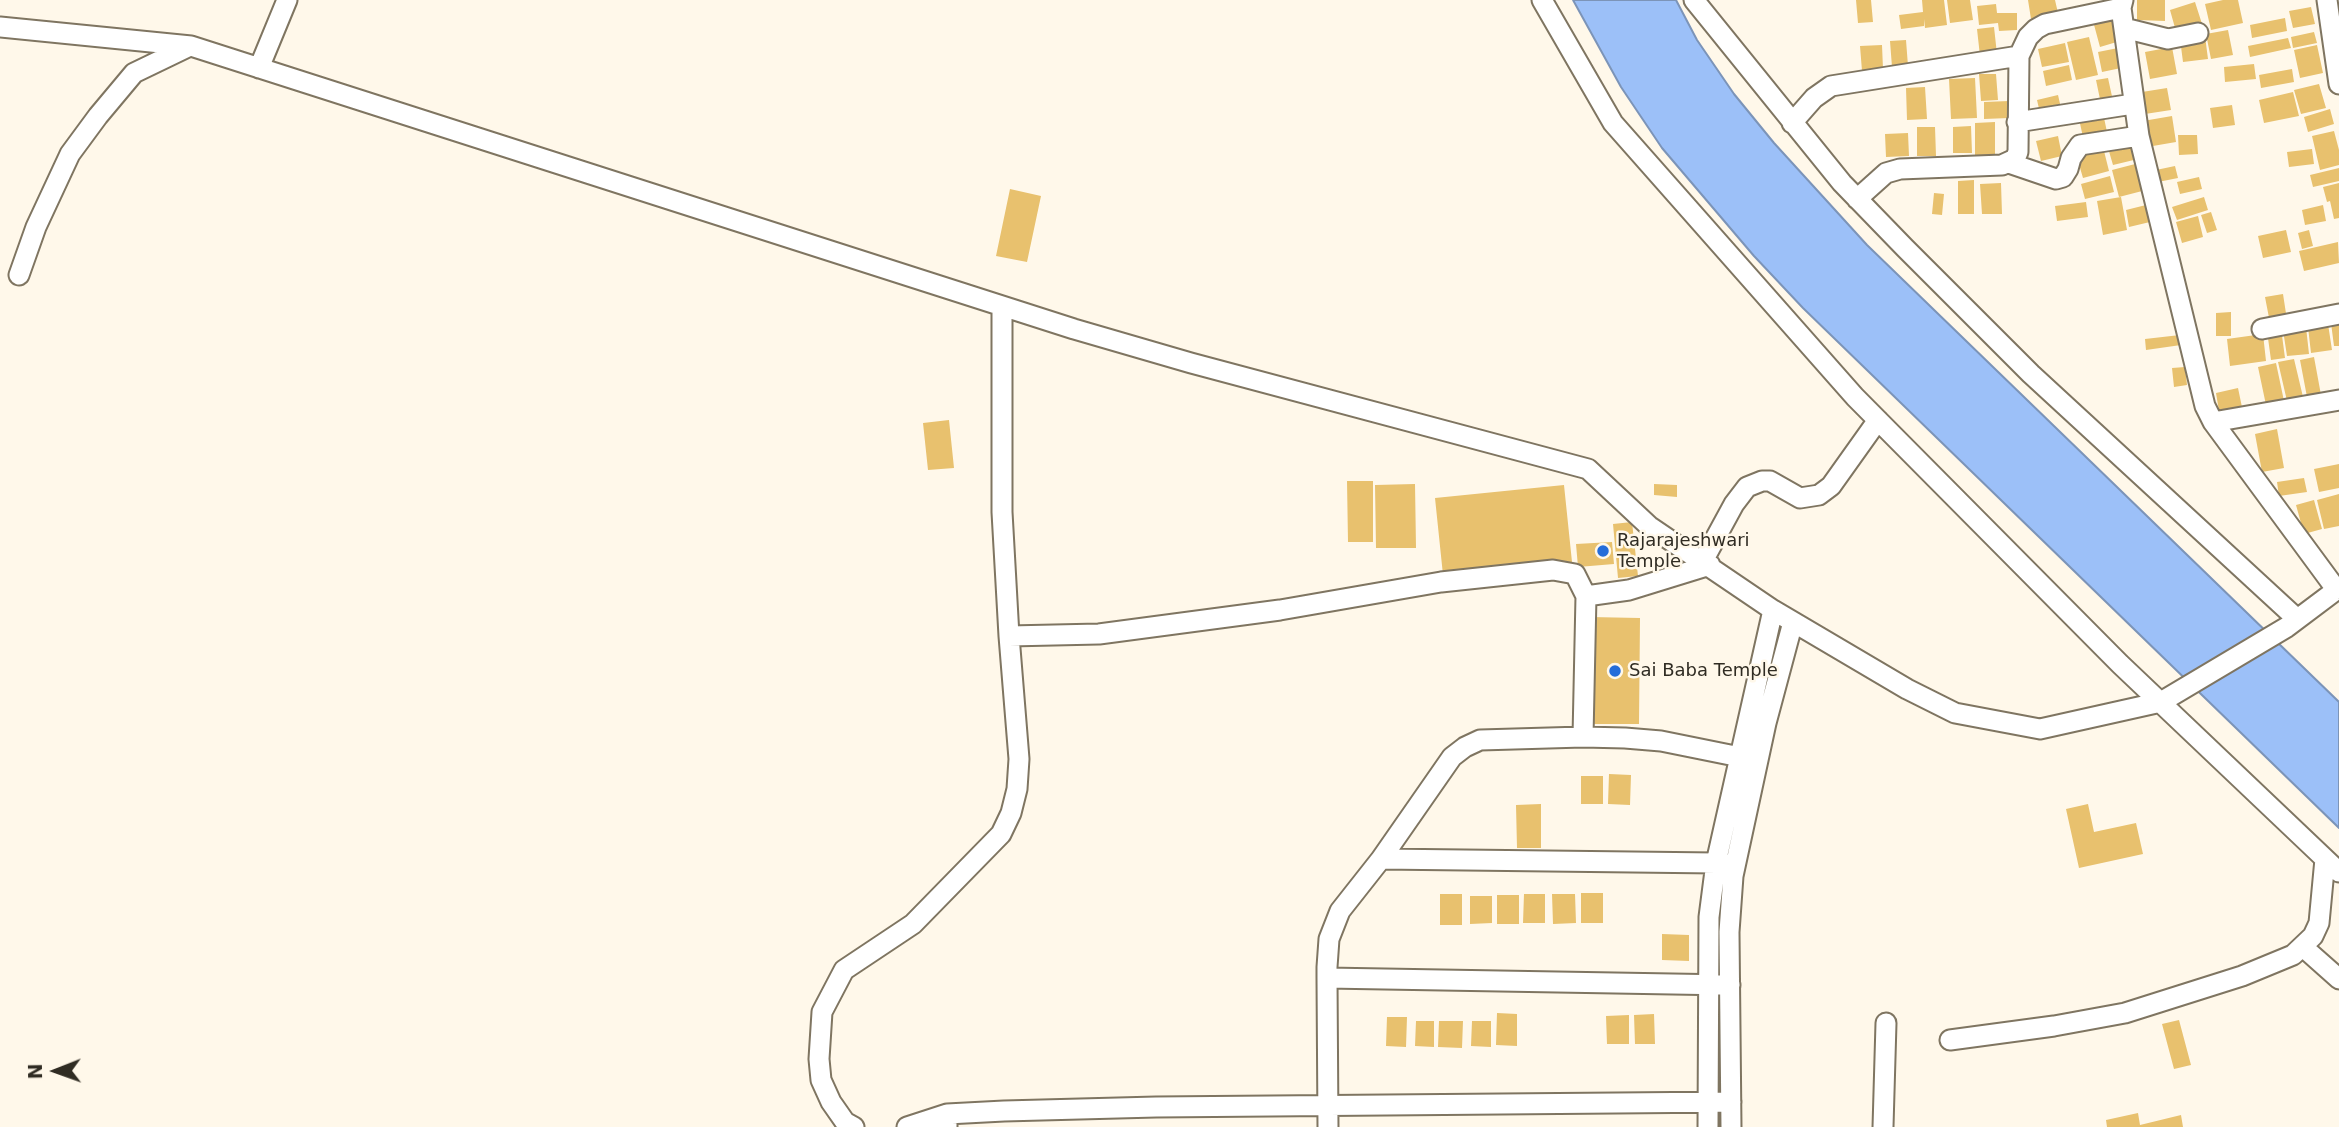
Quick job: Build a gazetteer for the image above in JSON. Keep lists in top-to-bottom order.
{
  "places": ["Rajarajeshwari Temple", "Sai Baba Temple"],
  "north": "left"
}
